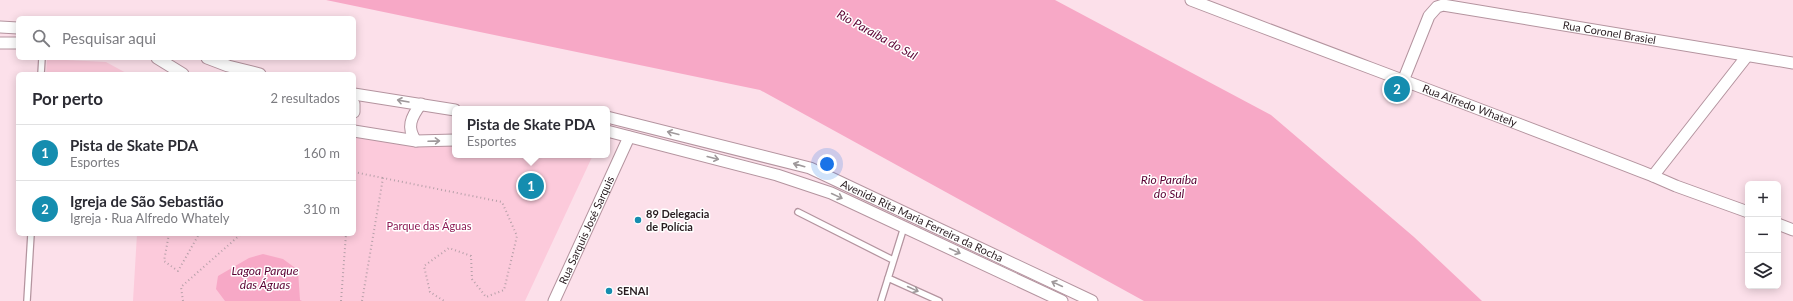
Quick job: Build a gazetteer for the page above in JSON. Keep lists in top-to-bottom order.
{
  "streets": {
    "street": [
      "Rua Coronel Brasiel",
      "Rua Alfredo Whately",
      "Avenida Rita Maria Ferreira da Rocha",
      "Rua Sarquis José Sarquis"
    ]
  },
  "crossings": [
    ["Rua Coronel Brasiel", "Rua Alfredo Whately"],
    ["Avenida Rita Maria Ferreira da Rocha", "Rua Sarquis José Sarquis"]
  ],
  "water": ["Rio Paraíba do Sul", "Lagoa Parque das Águas"],
  "parks": ["Parque das Águas"],
  "places": ["89 Delegacia de Polícia", "SENAI"],
  "page": {
    "search": "Pesquisar aqui",
    "heading": ["Por perto", "2 resultados"],
    "pins": ["2", "1"],
    "popup": ["Pista de Skate PDA", "Esportes"],
    "list": [
      {
        "mark": "1",
        "name": "Pista de Skate PDA",
        "note": "Esportes",
        "value": "160 m"
      },
      {
        "mark": "2",
        "name": "Igreja de São Sebastião",
        "note": "Igreja · Rua Alfredo Whately",
        "value": "310 m"
      }
    ],
    "map_buttons": ["+", "−"]
  }
}
